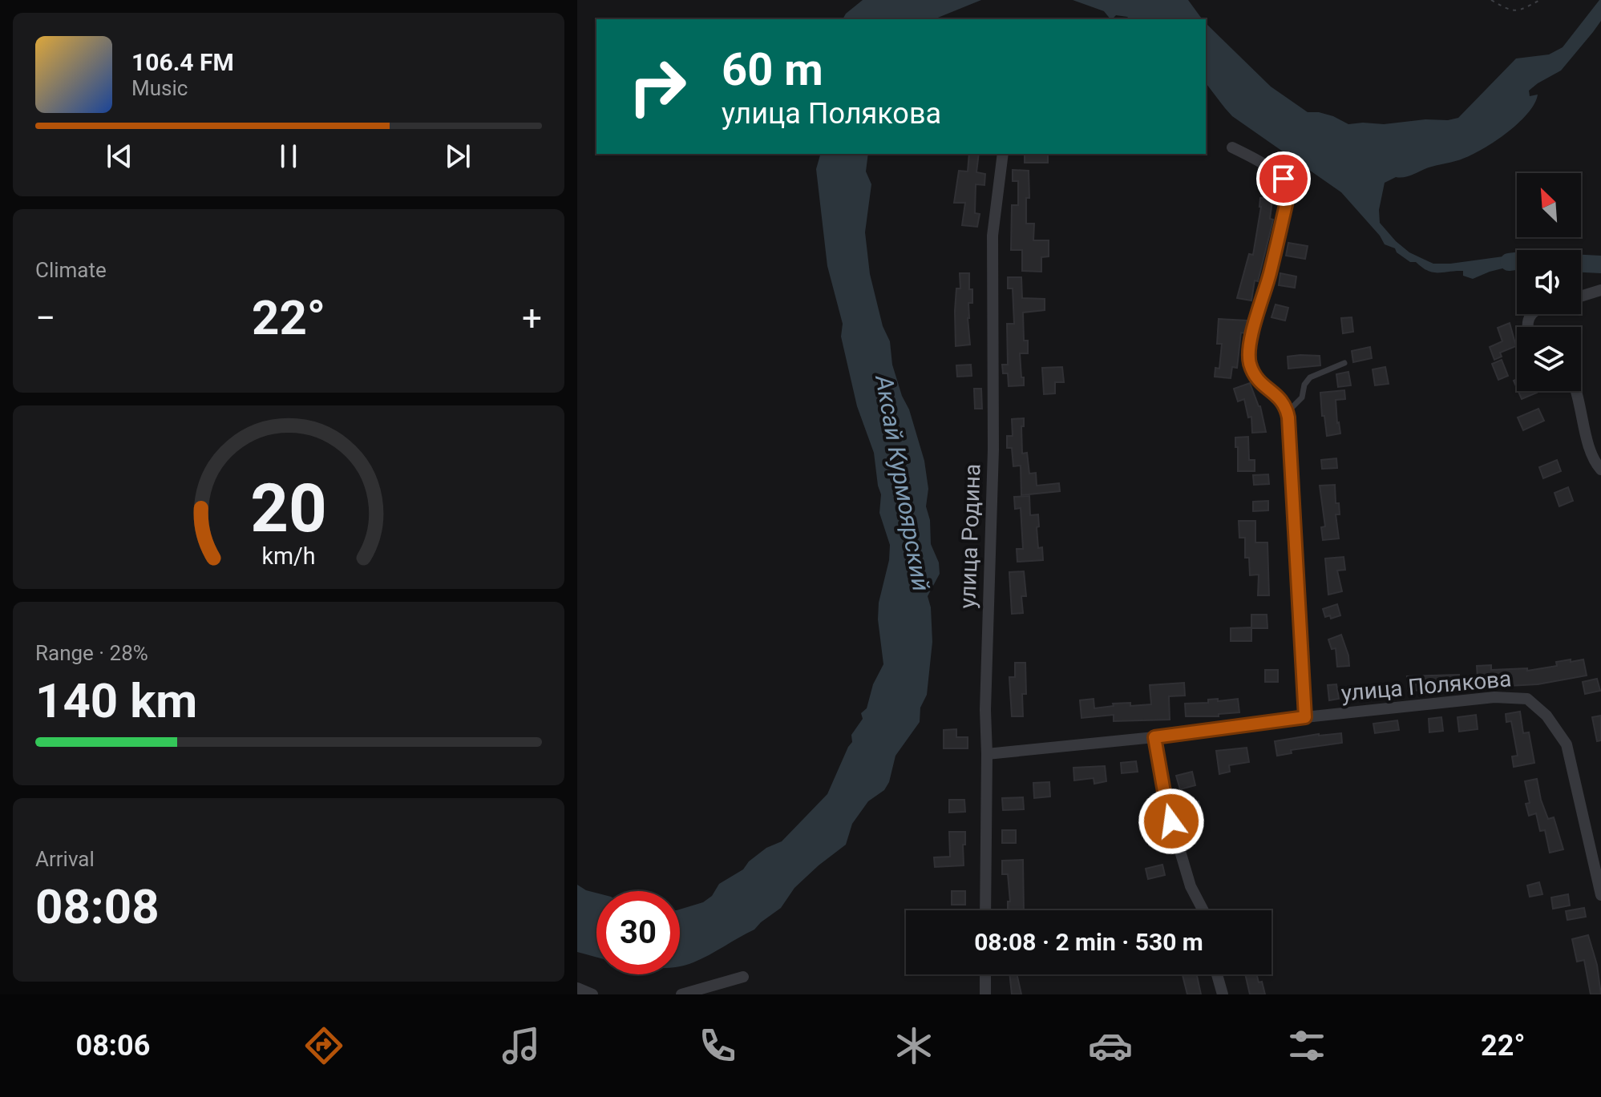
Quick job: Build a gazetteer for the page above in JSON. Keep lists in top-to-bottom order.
{
  "streets": {
    "street": ["улица Родина", "улица Полякова"]
  },
  "crossings": [
    ["улица Родина", "улица Полякова"]
  ],
  "water": ["Аксай Курмоярский"],
  "north": "top left",
  "page": {
    "turn": ["60 m", "улица Полякова"],
    "song": ["106.4 FM", "Music"],
    "tile": [
      "Climate",
      ["Range · 28%", "140 km"],
      ["Arrival", "08:08"]
    ],
    "heat": ["−", "22°", "+"],
    "limit": "30",
    "trip": "08:08 · 2 min · 530 m",
    "tabs": ["08:06", "22°"],
    "gauge": ["20", "km/h"]
  }
}
